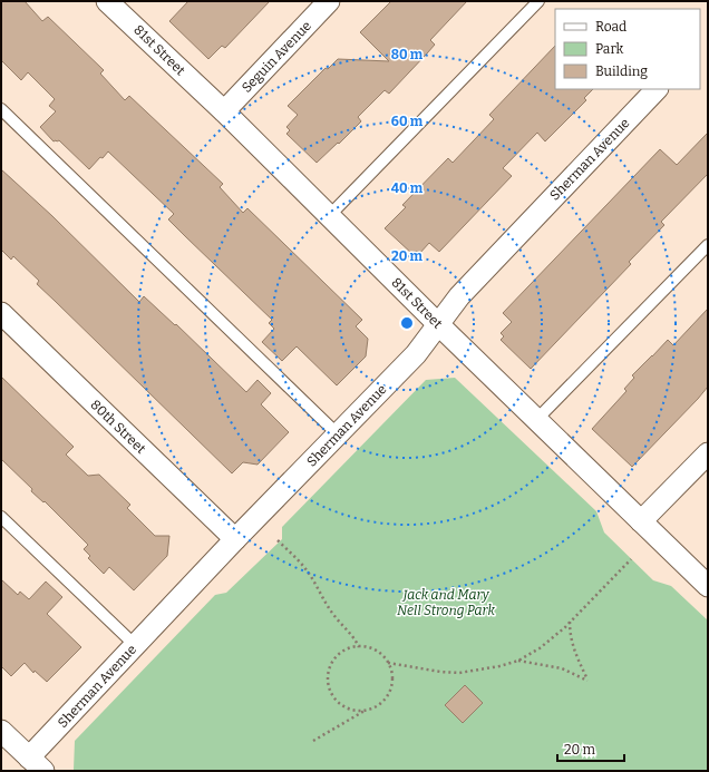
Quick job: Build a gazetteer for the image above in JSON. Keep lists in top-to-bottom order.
{
  "streets": {
    "street": [
      "81st Street",
      "Seguin Avenue",
      "Sherman Avenue",
      "80th Street"
    ]
  },
  "crossings": [
    ["81st Street", "Seguin Avenue"],
    ["81st Street", "Sherman Avenue"],
    ["Sherman Avenue", "80th Street"]
  ],
  "parks": ["Jack and Mary Nell Strong Park"],
  "legend": ["Road", "Park", "Building"],
  "scale_bar": "20 m",
  "rings": [
    "80 m",
    "60 m",
    "40 m",
    "20 m"
  ]
}
